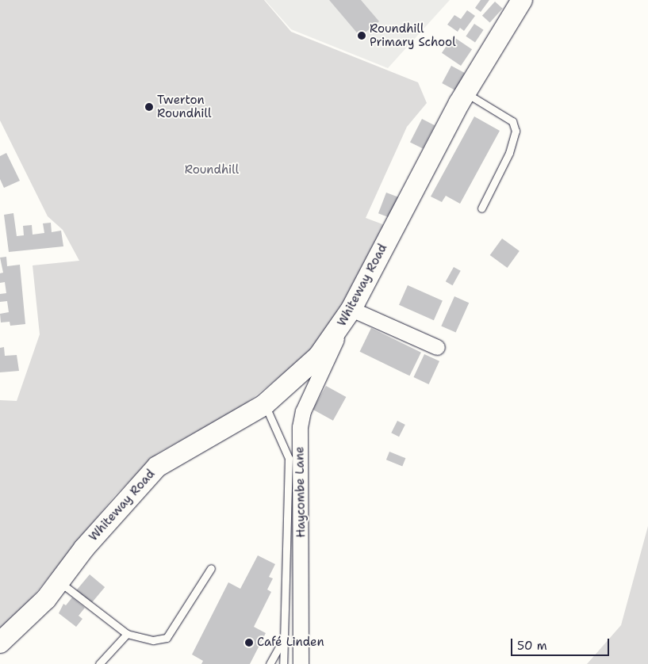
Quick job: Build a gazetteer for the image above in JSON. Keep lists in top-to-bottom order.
{
  "streets": {
    "street": ["Whiteway Road", "Haycombe Lane"]
  },
  "crossings": [
    ["Whiteway Road", "Haycombe Lane"]
  ],
  "parks": ["Roundhill"],
  "places": ["Roundhill Primary School", "Twerton Roundhill", "Café Linden"],
  "scale_bar": "50 m"
}
